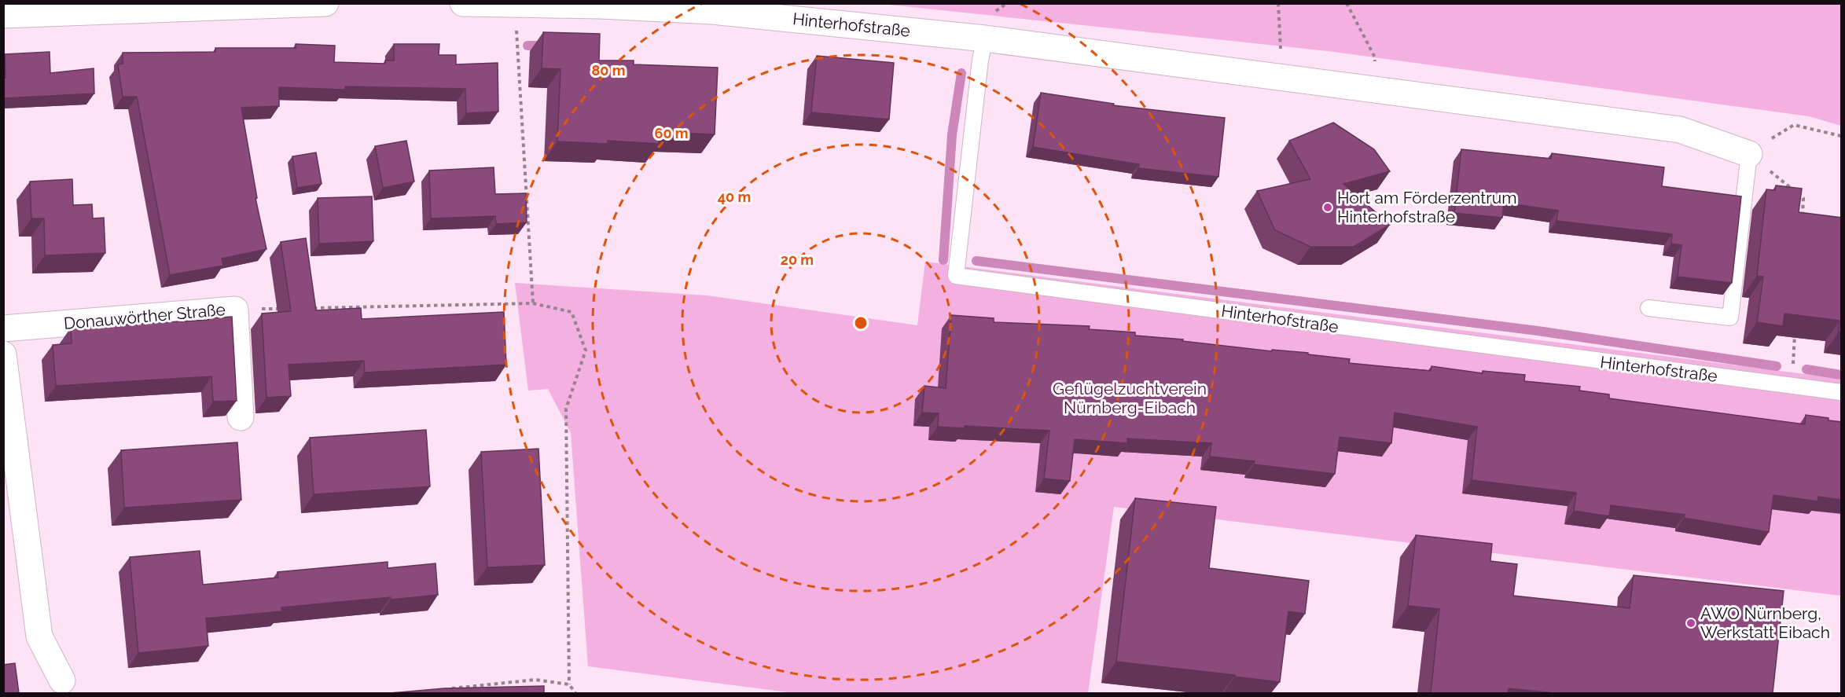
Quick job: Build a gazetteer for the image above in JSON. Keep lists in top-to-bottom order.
{
  "streets": {
    "street": ["Hinterhofstraße", "Donauwörther Straße"]
  },
  "parks": ["Geflügelzuchtverein Nürnberg-Eibach"],
  "places": ["Hort am Förderzentrum Hinterhofstraße", "AWO Nürnberg, Werkstatt Eibach"],
  "rings": [
    "80 m",
    "60 m",
    "40 m",
    "20 m"
  ]
}
